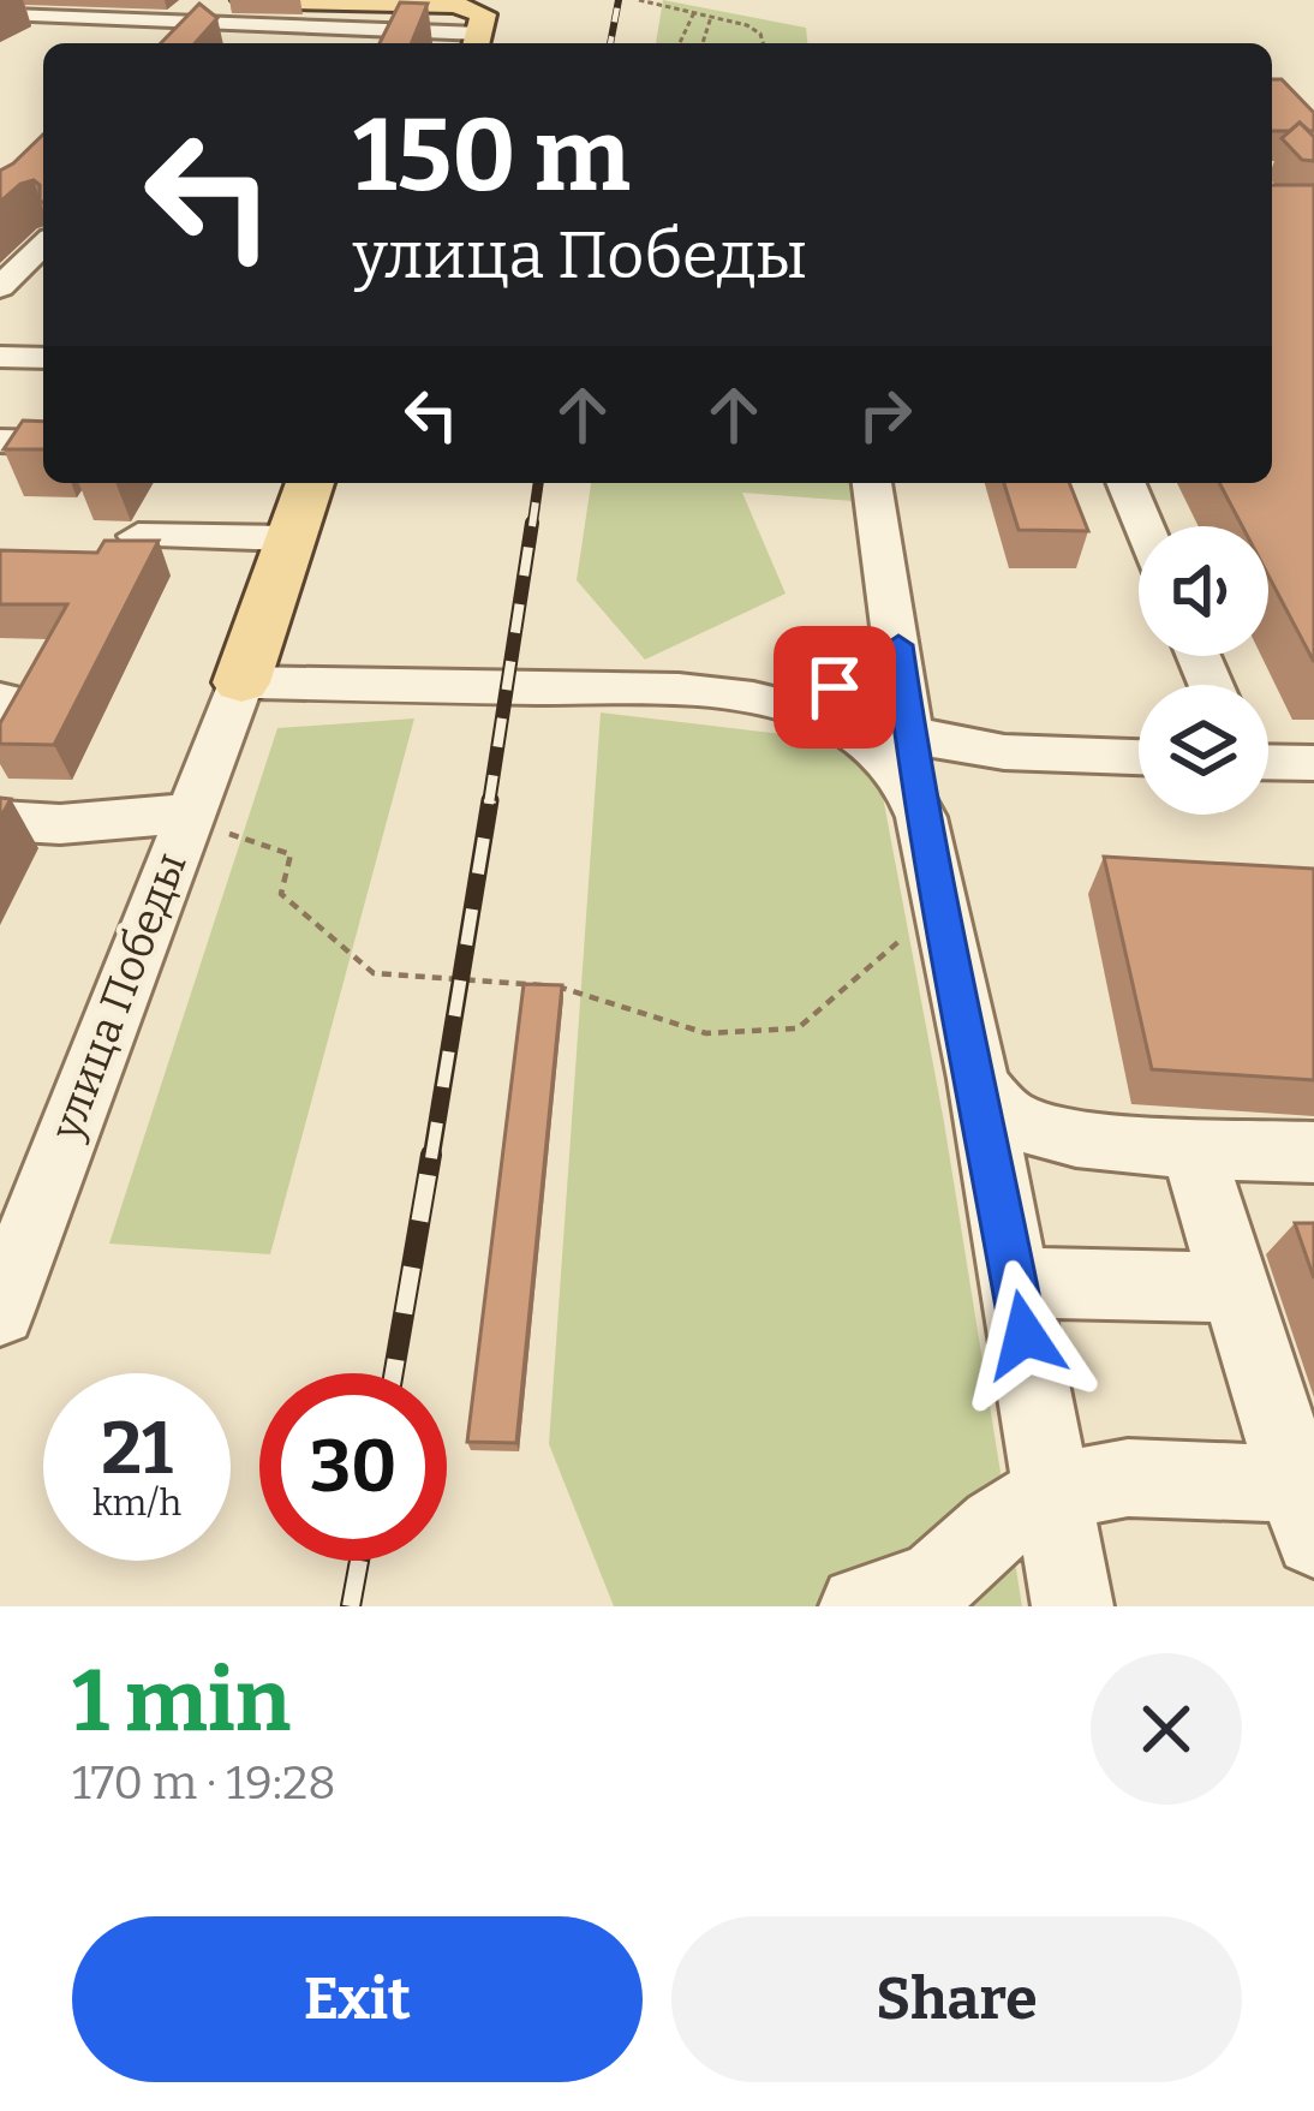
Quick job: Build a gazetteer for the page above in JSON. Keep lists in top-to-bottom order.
{
  "streets": {
    "main road": ["улица Победы"]
  },
  "page": {
    "turn": ["150 m", "улица Победы"],
    "speed": "21 km/h",
    "limit": "30",
    "heading": ["1 min", "170 m · 19:28"],
    "buttons": ["Exit", "Share"]
  }
}
